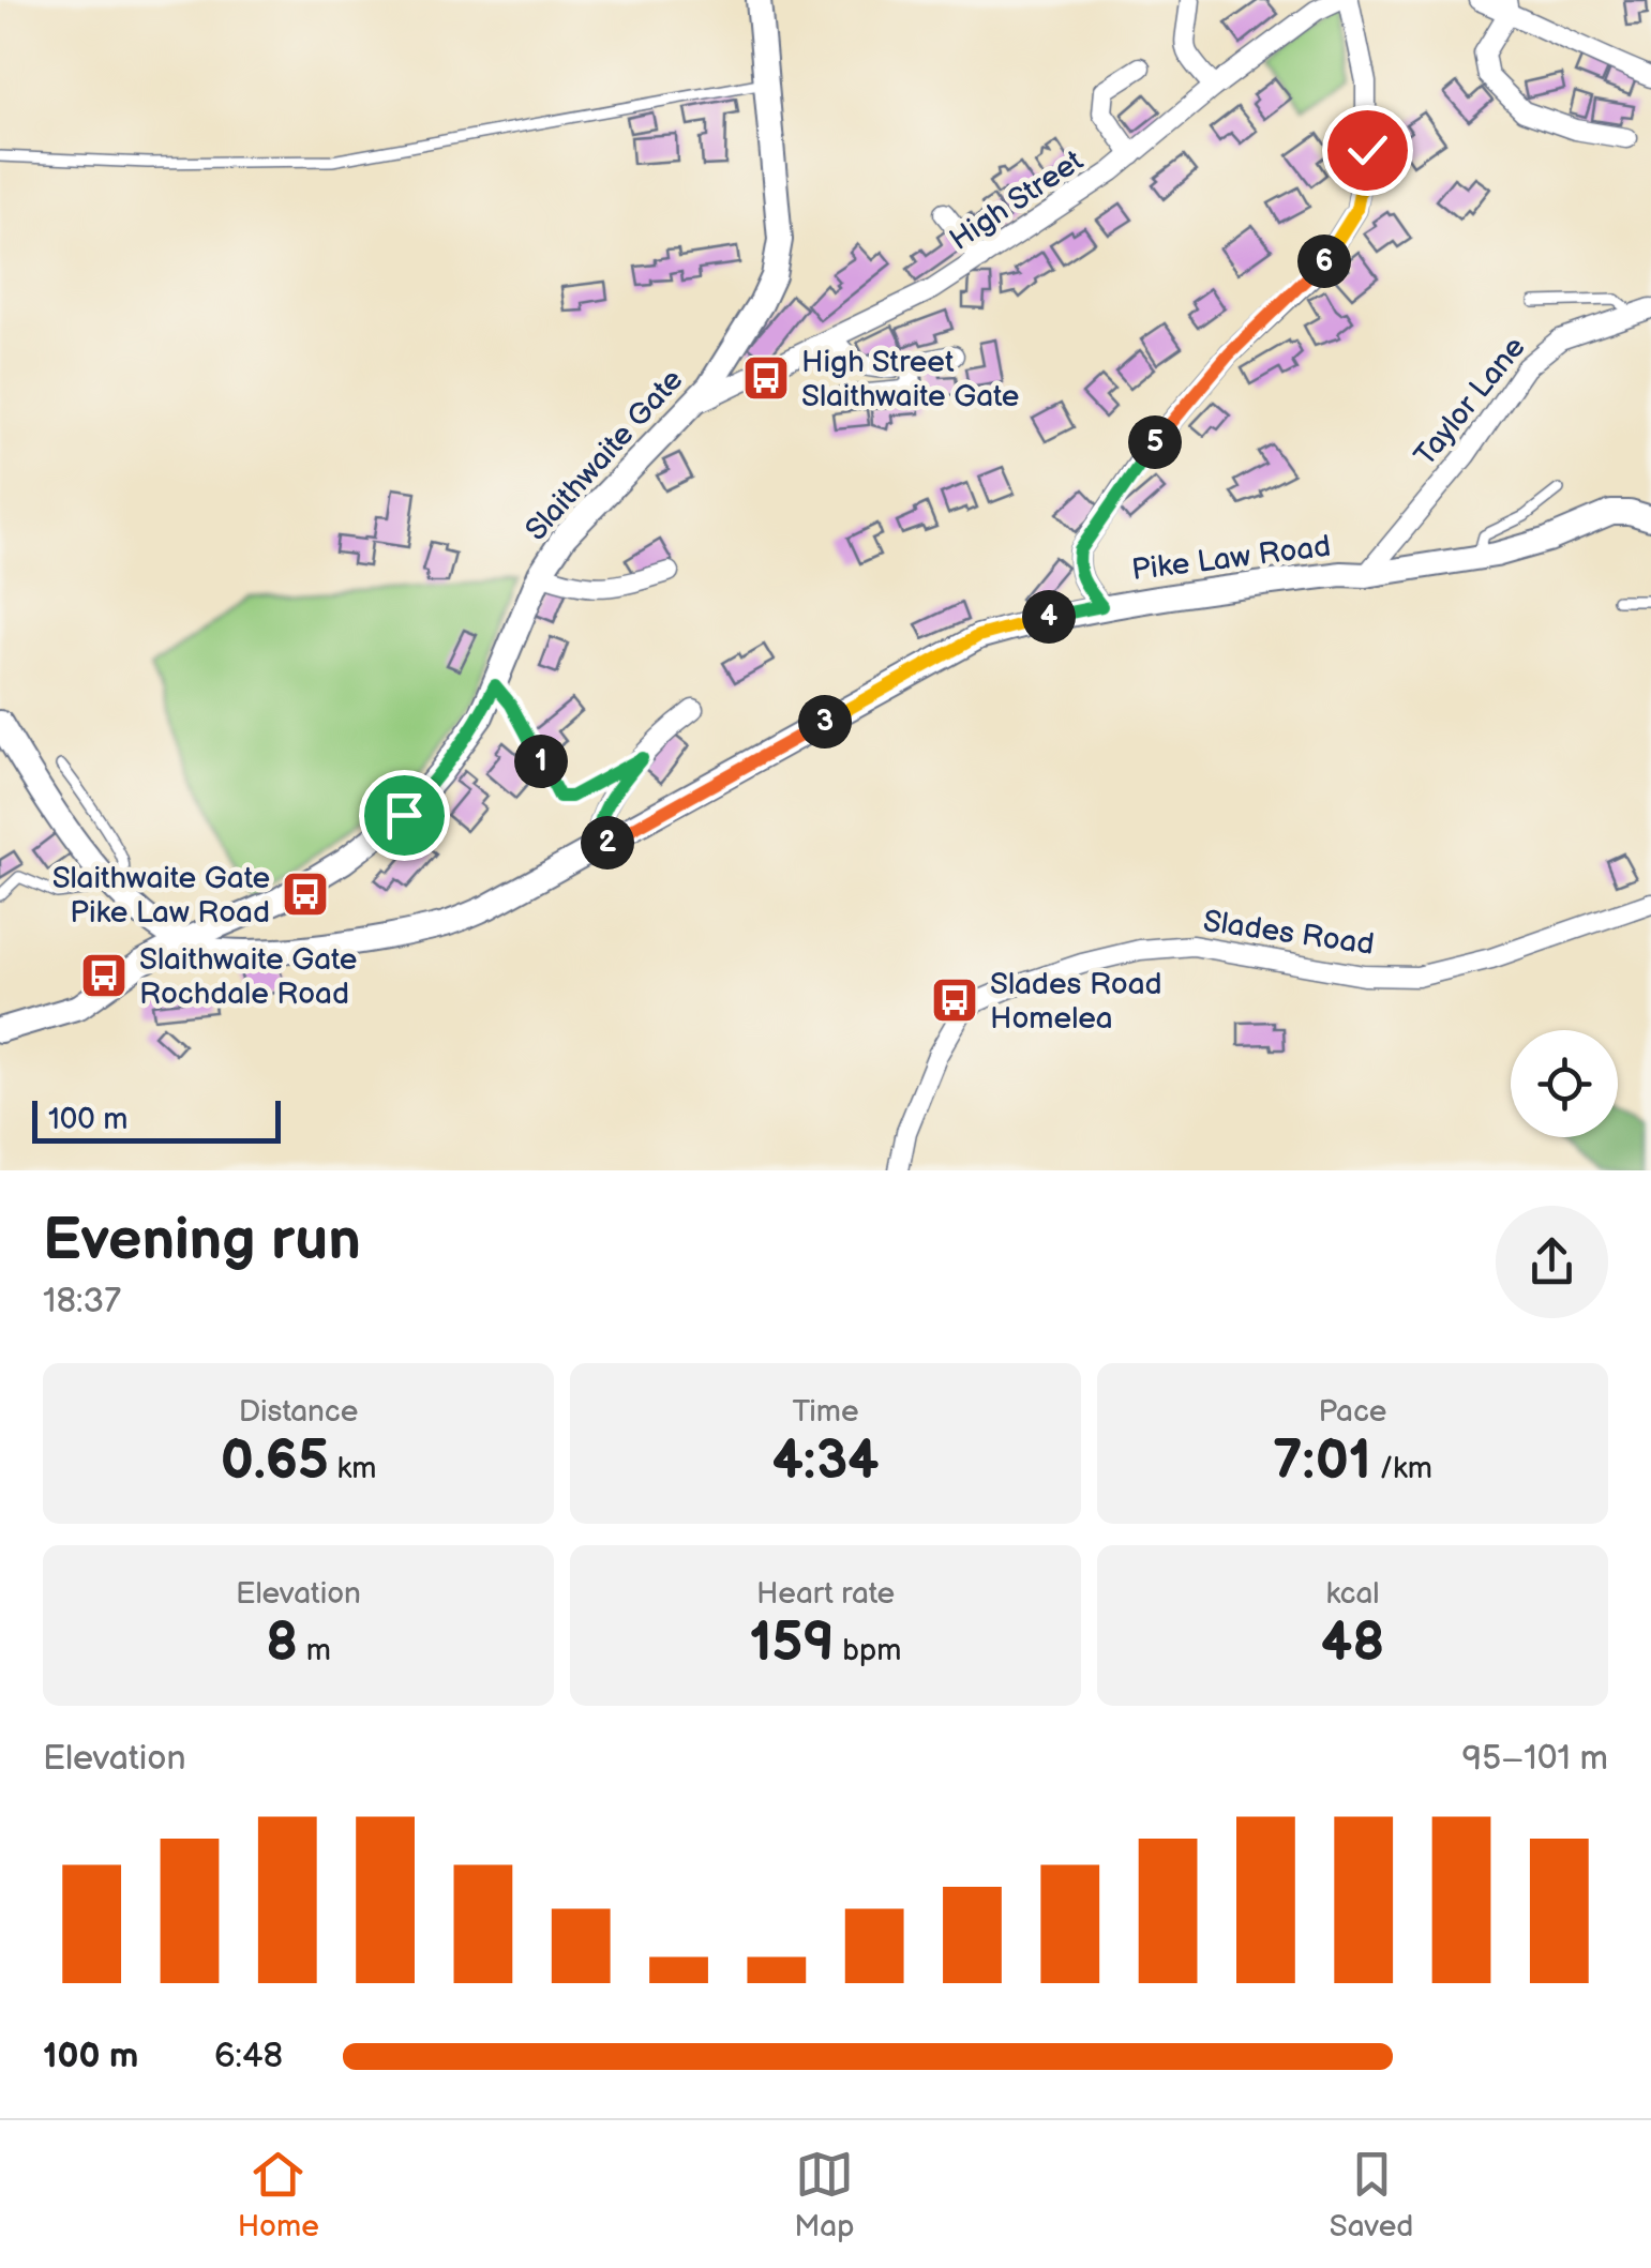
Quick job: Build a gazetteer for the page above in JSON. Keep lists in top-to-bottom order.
{
  "streets": {
    "street": [
      "High Street",
      "Taylor Lane",
      "Slaithwaite Gate",
      "Pike Law Road",
      "Slades Road"
    ]
  },
  "crossings": [
    ["High Street", "Slaithwaite Gate"],
    ["Taylor Lane", "Pike Law Road"],
    ["Slaithwaite Gate", "Pike Law Road"]
  ],
  "places": {
    "bus stop": [
      "High Street Slaithwaite Gate",
      "Slaithwaite Gate Pike Law Road",
      "Slaithwaite Gate Rochdale Road",
      "Slades Road Homelea"
    ]
  },
  "scale_bar": "100 m",
  "page": {
    "pins": [
      "6",
      "5",
      "4",
      "3",
      "1",
      "2"
    ],
    "scale": "100 m",
    "heading": ["Evening run", "18:37"],
    "stats": [
      ["Distance", "0.65 km"],
      ["Time", "4:34"],
      ["Pace", "7:01 /km"],
      ["Elevation", "8 m"],
      ["Heart rate", "159 bpm"],
      ["kcal", "48"]
    ],
    "chart": ["Elevation", "95–101 m"],
    "list": [
      {
        "name": "100 m",
        "note": "6:48"
      }
    ],
    "tabs": ["Home", "Map", "Saved"]
  }
}
